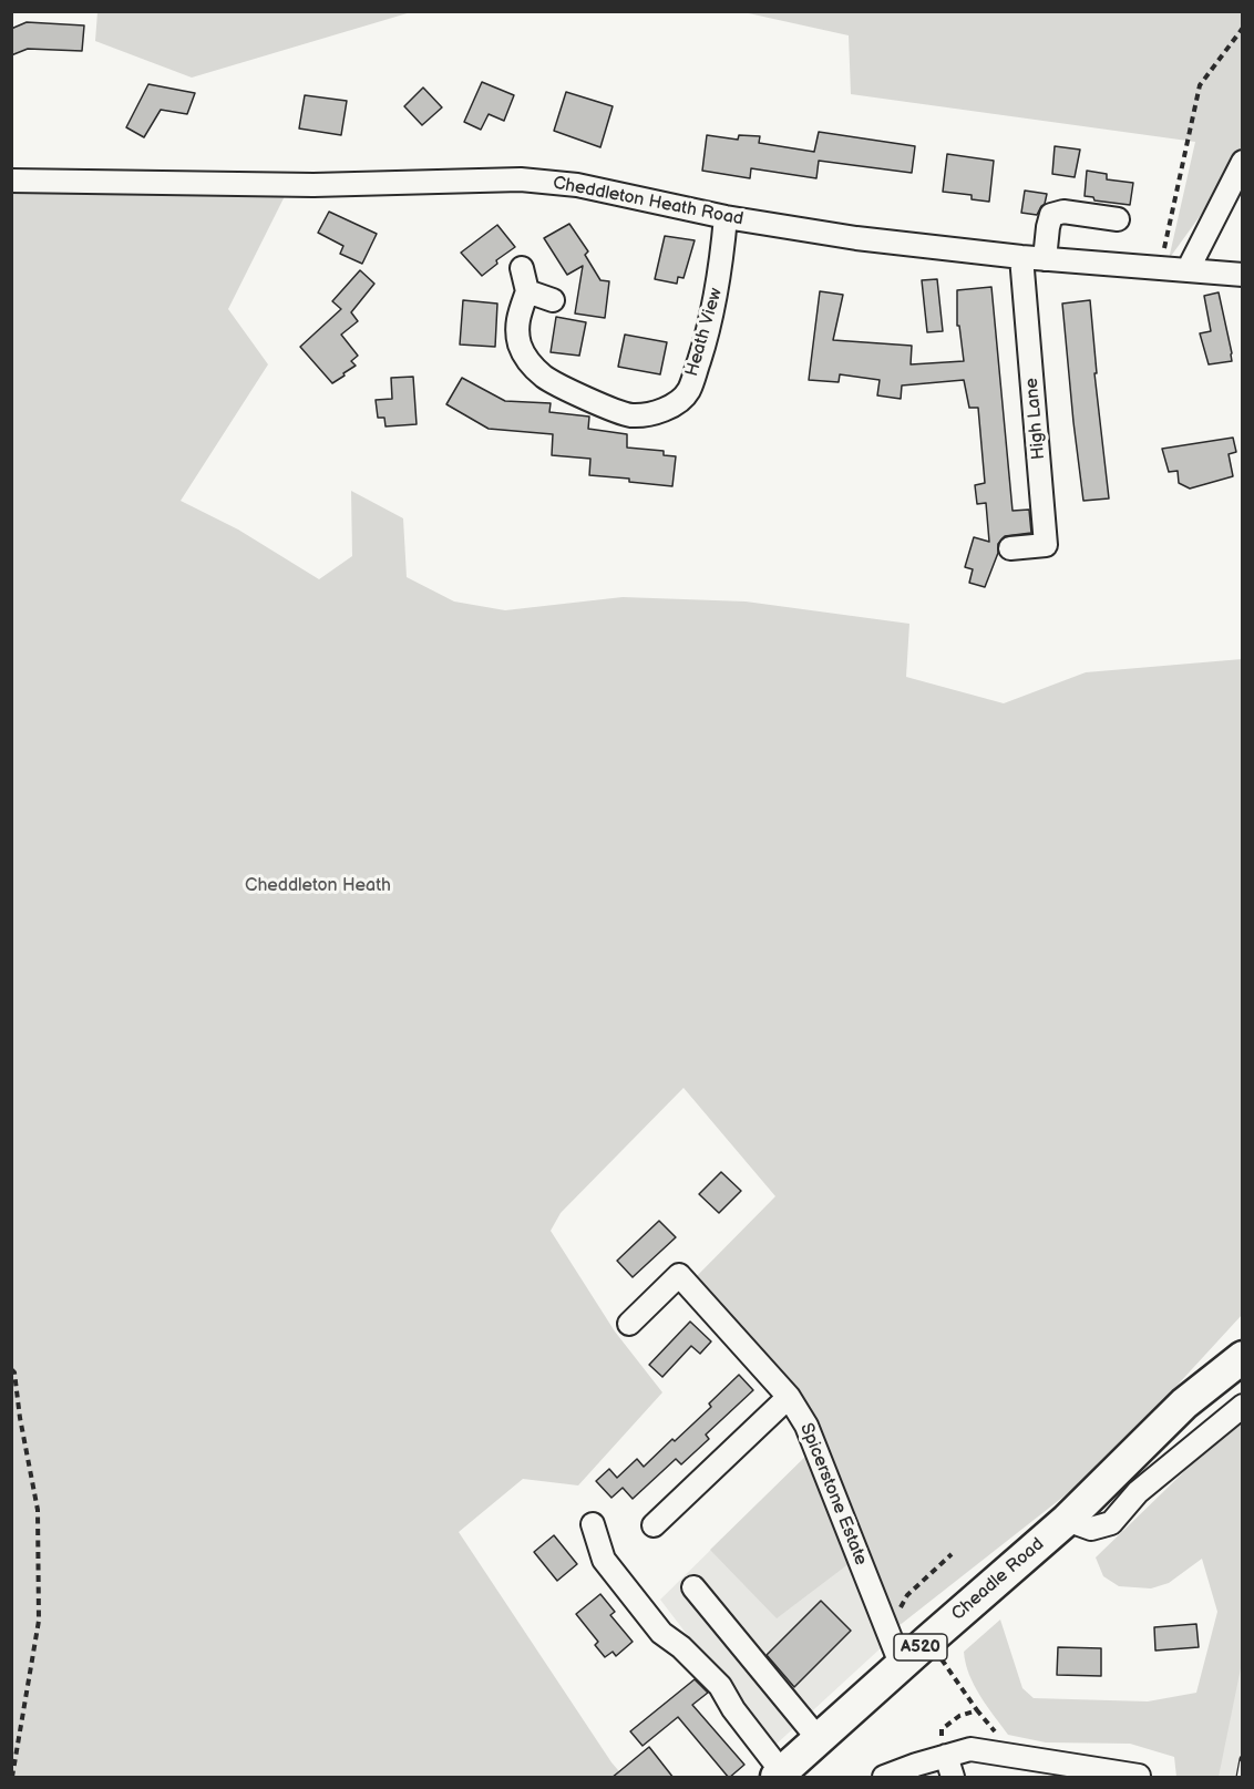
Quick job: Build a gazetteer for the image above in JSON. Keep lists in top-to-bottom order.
{
  "streets": {
    "highway": ["Cheadle Road", "A520"],
    "street": [
      "Cheddleton Heath Road",
      "Heath View",
      "High Lane",
      "Spicerstone Estate"
    ]
  },
  "crossings": [
    ["Cheddleton Heath Road", "Heath View"],
    ["Cheddleton Heath Road", "High Lane"],
    ["Spicerstone Estate", "Cheadle Road"]
  ],
  "parks": ["Cheddleton Heath"]
}
